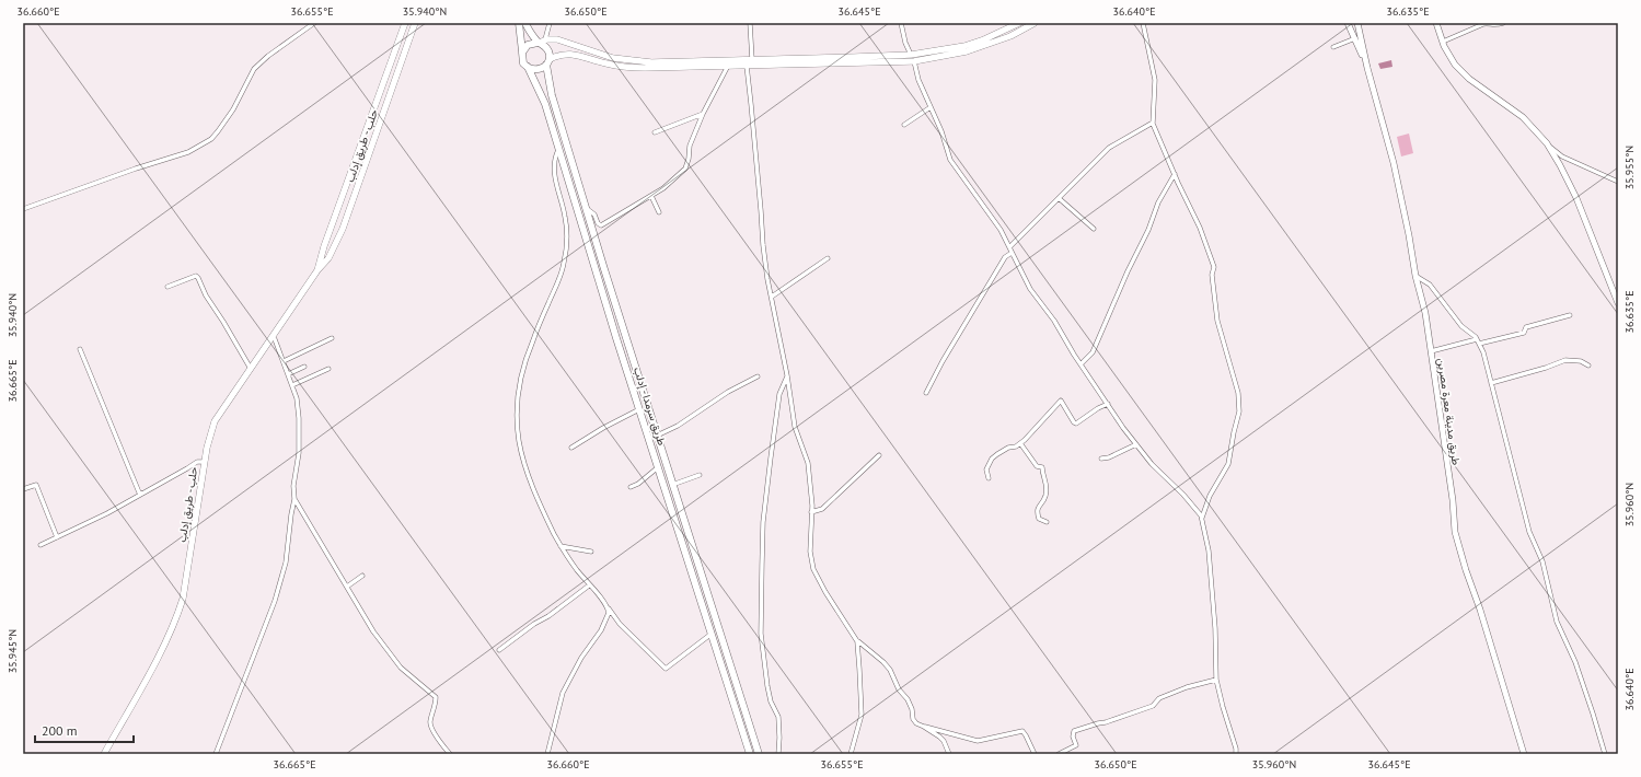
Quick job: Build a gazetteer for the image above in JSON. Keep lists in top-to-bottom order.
{
  "streets": {
    "highway": ["طريق سرمدا - إدلب"],
    "main road": ["حلب - طريق إدلب", "طريق مدينة معرة مصرين"]
  },
  "scale_bar": "200 m",
  "coordinates": [
    "36.660°E",
    "36.655°E",
    "35.940°N",
    "36.650°E",
    "36.645°E",
    "36.640°E",
    "36.635°E",
    "35.955°N",
    "36.665°E",
    "35.960°N",
    "35.945°N"
  ]
}
